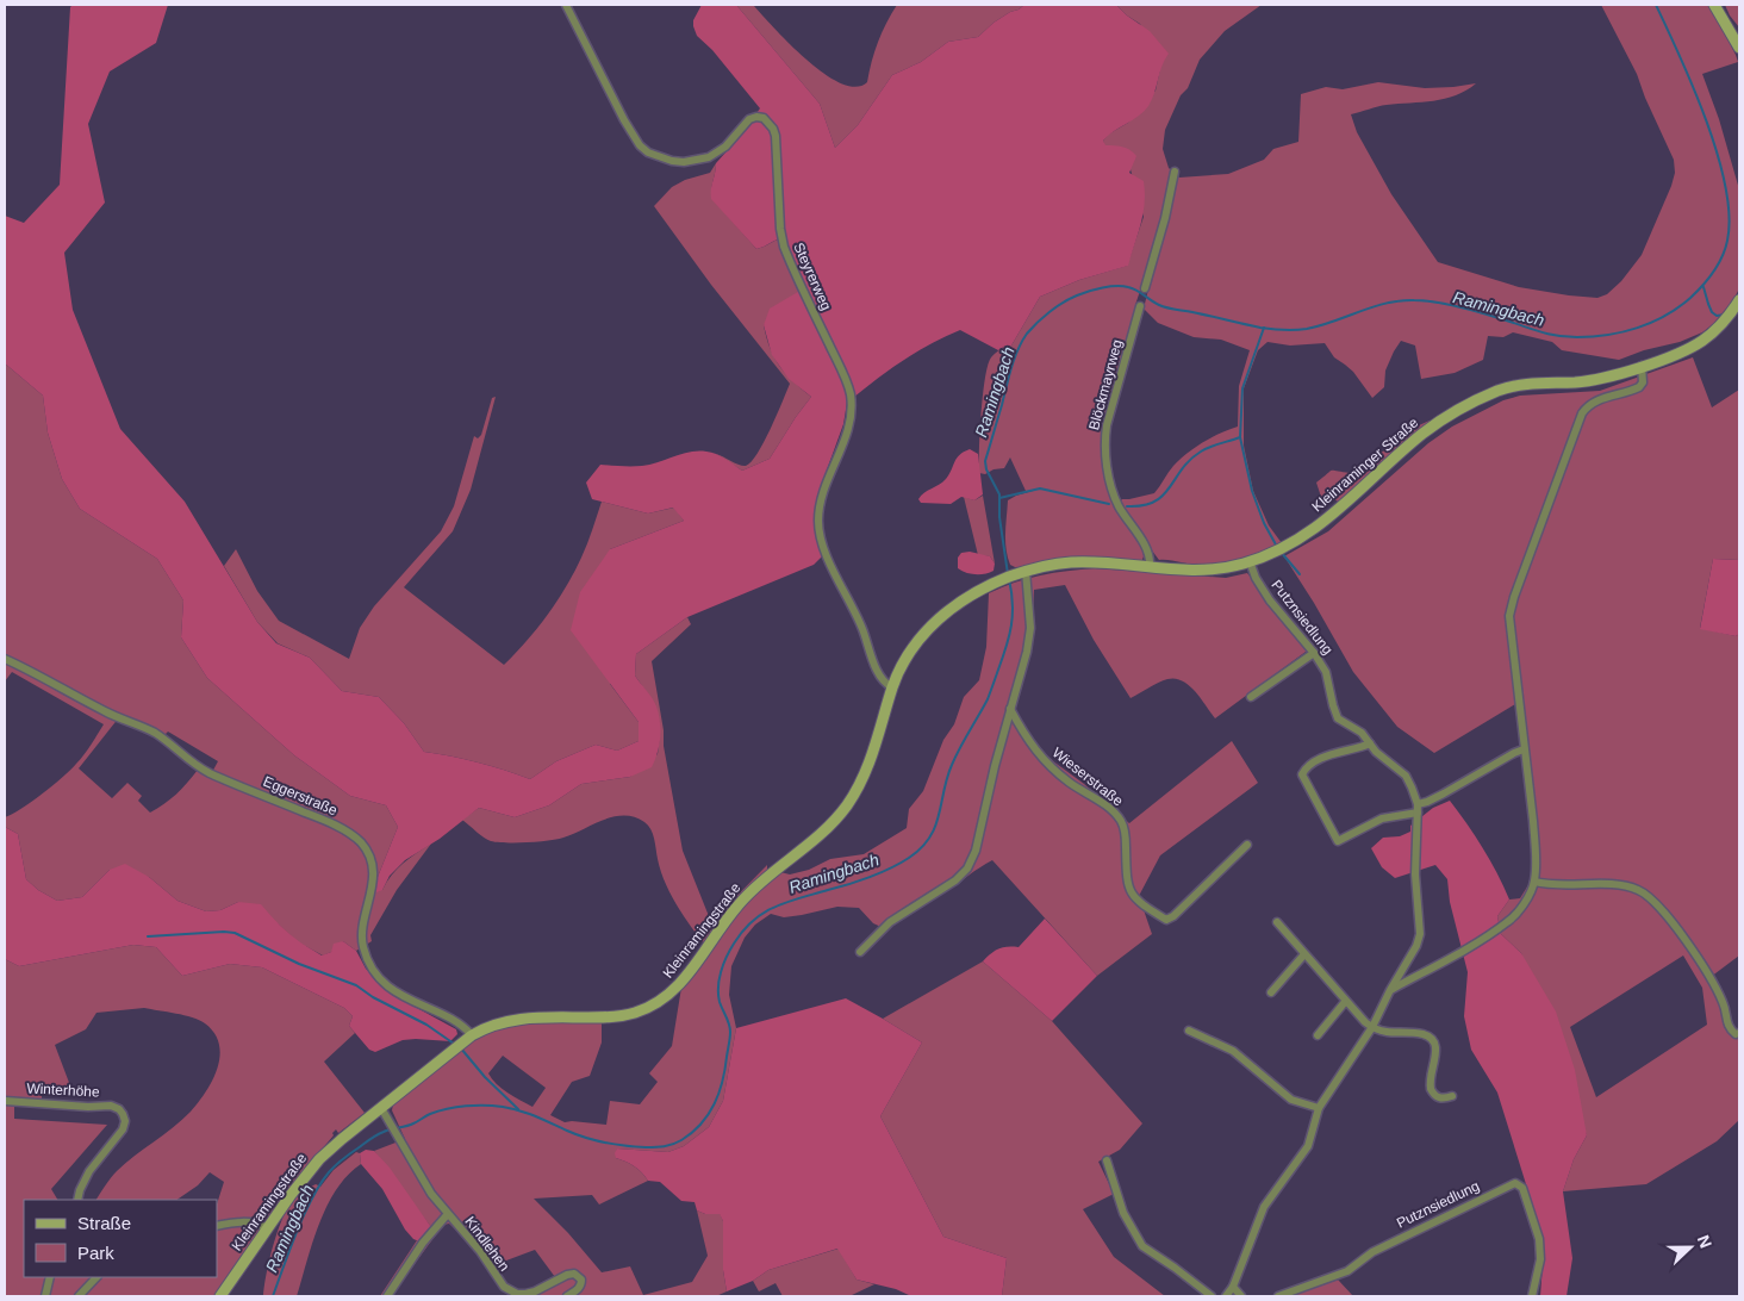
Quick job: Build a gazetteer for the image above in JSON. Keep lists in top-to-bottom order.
{
  "streets": {
    "main road": ["Kleinraminger Straße", "Kleinramingstraße"],
    "street": [
      "Steyrerweg",
      "Blöckmayrweg",
      "Putznsiedlung",
      "Wieserstraße",
      "Eggerstraße",
      "Winterhöhe",
      "Kindlehen"
    ]
  },
  "crossings": [
    ["Steyrerweg", "Kleinramingstraße"],
    ["Blöckmayrweg", "Kleinraminger Straße"],
    ["Kleinraminger Straße", "Putznsiedlung"],
    ["Kleinraminger Straße", "Kleinramingstraße"],
    ["Eggerstraße", "Kleinramingstraße"],
    ["Kleinramingstraße", "Kindlehen"]
  ],
  "water": ["Ramingbach"],
  "legend": ["Straße", "Park"],
  "north": "right"
}
